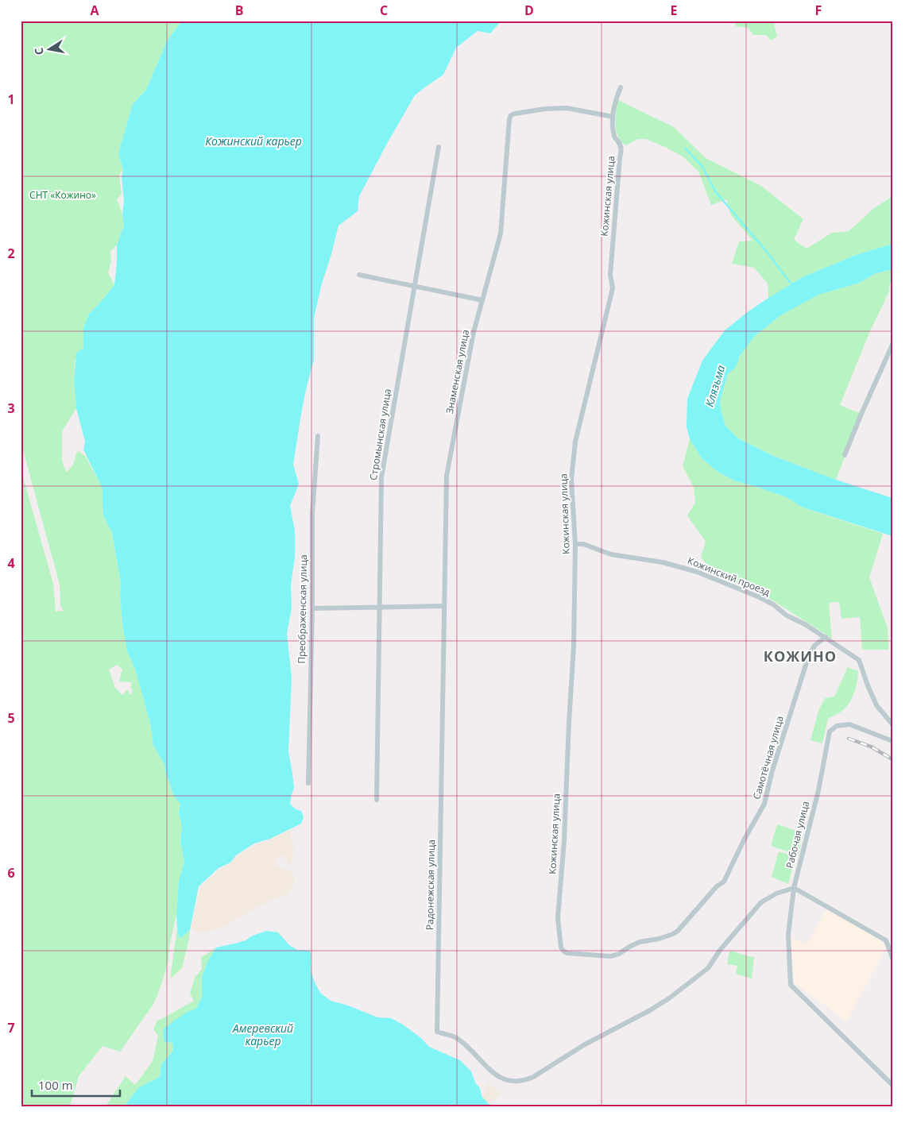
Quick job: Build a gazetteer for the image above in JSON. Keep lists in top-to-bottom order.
{
  "streets": {
    "street": [
      "Кожинская улица",
      "Знаменская улица",
      "Стромынская улица",
      "Кожинский проезд",
      "Преображенская улица",
      "Самотёчная улица",
      "Рабочая улица",
      "Радонежская улица"
    ]
  },
  "crossings": [
    ["Кожинская улица", "Знаменская улица"],
    ["Кожинская улица", "Кожинский проезд"],
    ["Кожинская улица", "Самотёчная улица"],
    ["Знаменская улица", "Радонежская улица"],
    ["Кожинский проезд", "Самотёчная улица"],
    ["Рабочая улица", "Радонежская улица"]
  ],
  "districts": ["КОЖИНО"],
  "water": ["Кожинский карьер", "Клязьма", "Амеревский карьер"],
  "parks": ["СНТ «Кожино»"],
  "scale_bar": "100 m",
  "north": "left",
  "grid": {
    "columns": [
      "A",
      "B",
      "C",
      "D",
      "E",
      "F"
    ],
    "rows": [
      "1",
      "2",
      "3",
      "4",
      "5",
      "6",
      "7"
    ]
  }
}
